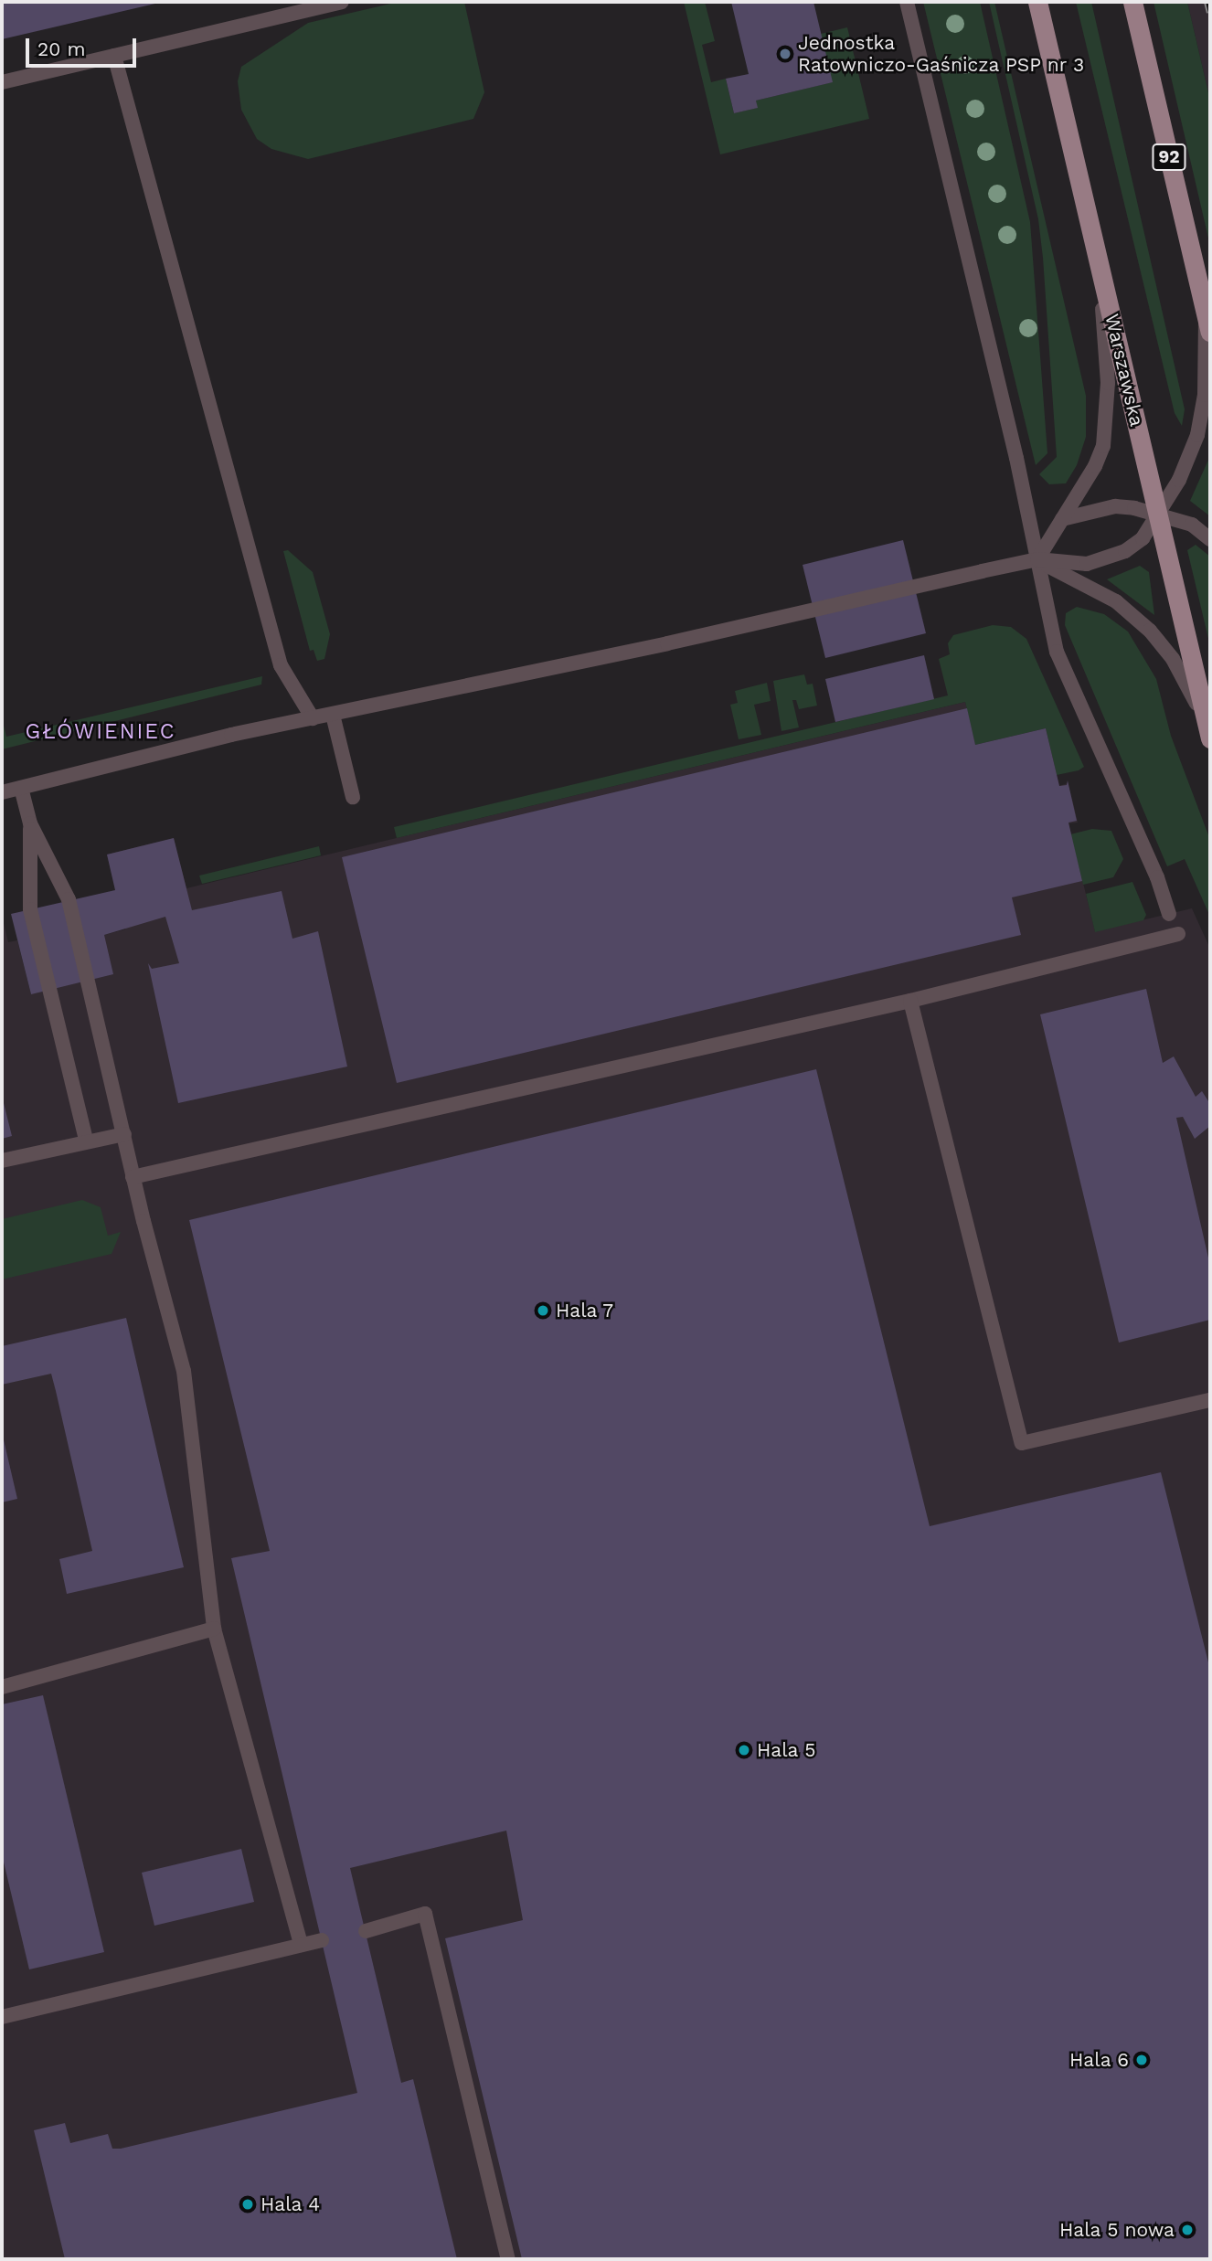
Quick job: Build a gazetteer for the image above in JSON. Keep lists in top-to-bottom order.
{
  "streets": {
    "main road": ["92", "Warszawska"]
  },
  "districts": ["GŁÓWIENIEC"],
  "places": [
    "Jednostka Ratowniczo-Gaśnicza PSP nr 3",
    "Hala 7",
    "Hala 5",
    "Hala 6",
    "Hala 4",
    "Hala 5 nowa"
  ],
  "scale_bar": "20 m"
}
